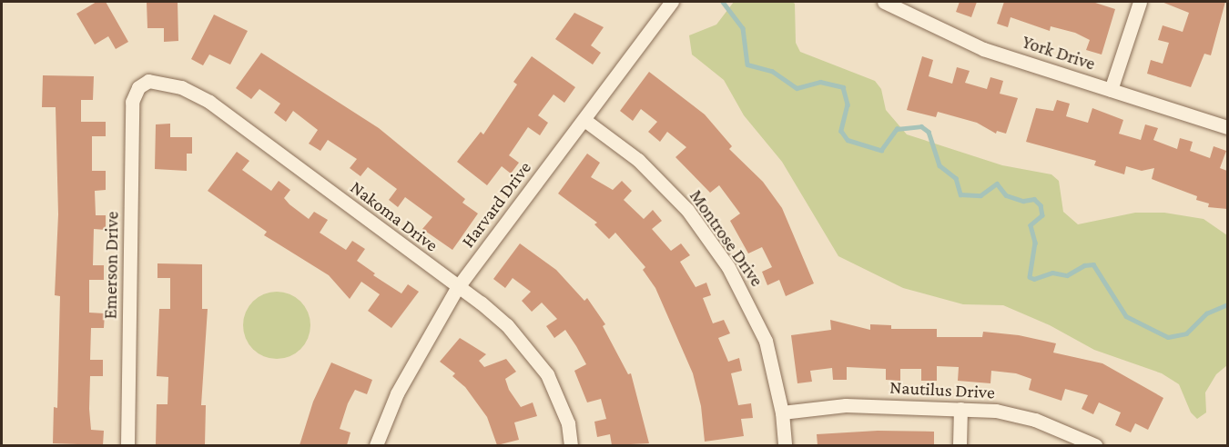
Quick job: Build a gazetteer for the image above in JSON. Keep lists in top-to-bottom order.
{
  "streets": {
    "street": [
      "York Drive",
      "Harvard Drive",
      "Nakoma Drive",
      "Montrose Drive",
      "Emerson Drive",
      "Nautilus Drive"
    ]
  },
  "crossings": [
    ["Harvard Drive", "Nakoma Drive"],
    ["Harvard Drive", "Montrose Drive"],
    ["Nakoma Drive", "Emerson Drive"],
    ["Montrose Drive", "Nautilus Drive"]
  ]
}
